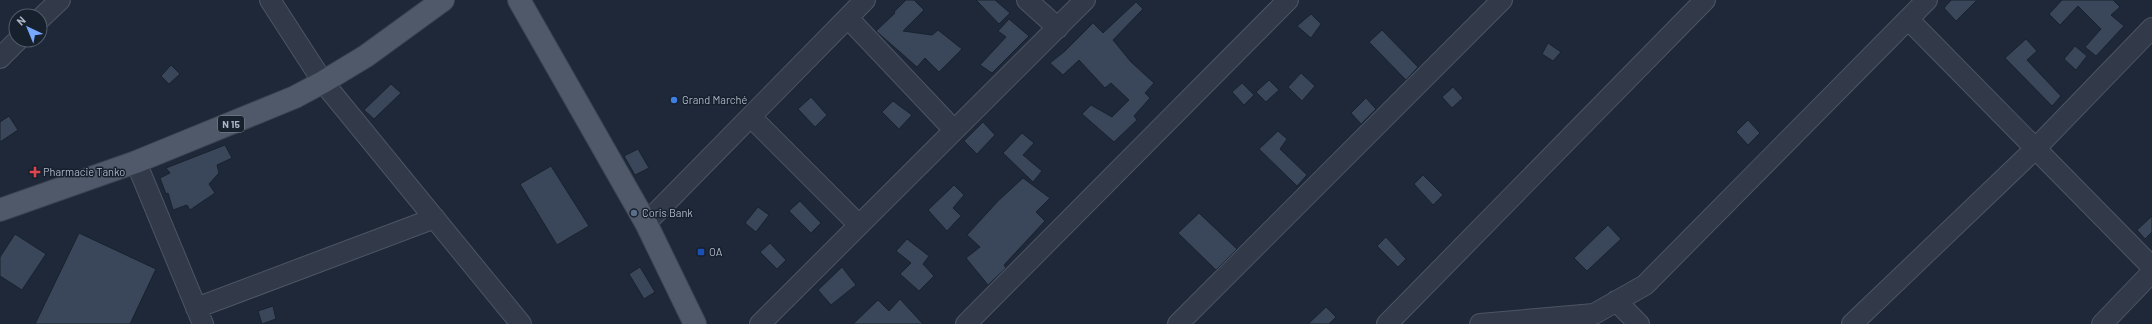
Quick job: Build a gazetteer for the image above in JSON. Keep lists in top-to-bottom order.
{
  "streets": {
    "main road": ["N 15"]
  },
  "places": {
    "other": ["Grand Marché", "Coris Bank"],
    "health": ["Pharmacie Tanko"],
    "transit": ["OA"]
  },
  "north": "top left"
}
